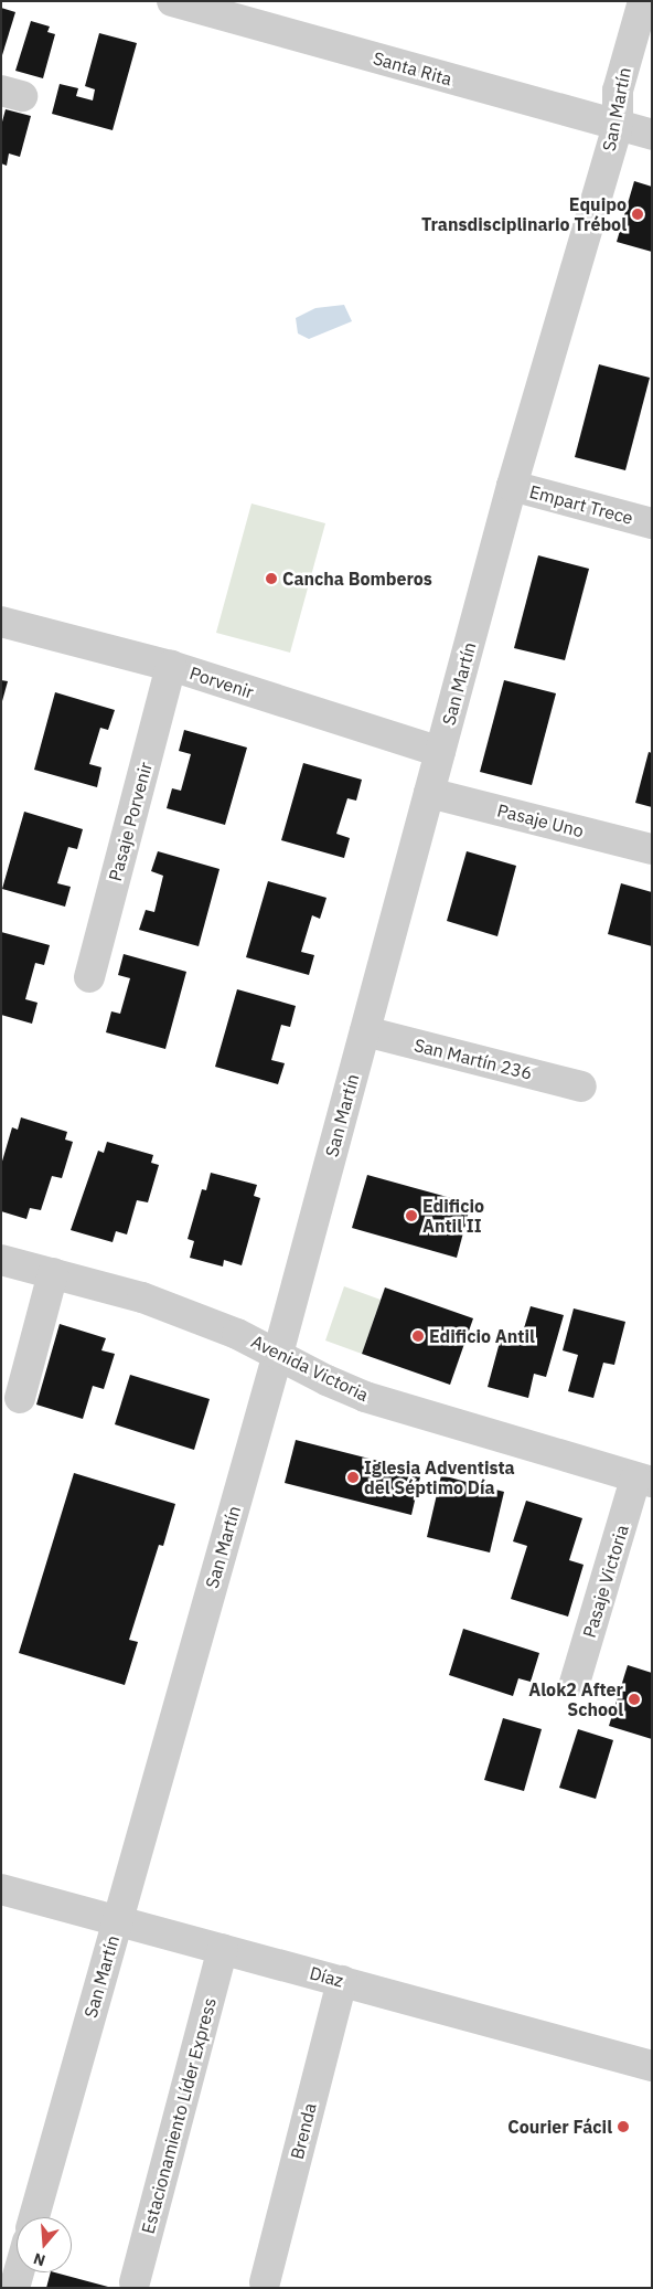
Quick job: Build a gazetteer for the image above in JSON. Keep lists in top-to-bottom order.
{
  "streets": {
    "street": [
      "Santa Rita",
      "San Martín",
      "Empart Trece",
      "Porvenir",
      "Pasaje Uno",
      "Pasaje Porvenir",
      "San Martín 236",
      "Avenida Victoria",
      "Pasaje Victoria",
      "Díaz",
      "Estacionamiento Líder Express",
      "Brenda"
    ]
  },
  "crossings": [
    ["Santa Rita", "San Martín"],
    ["San Martín", "Empart Trece"],
    ["San Martín", "Porvenir"],
    ["San Martín", "Pasaje Uno"],
    ["San Martín", "San Martín 236"],
    ["San Martín", "Avenida Victoria"],
    ["San Martín", "Díaz"],
    ["Porvenir", "Pasaje Porvenir"],
    ["Avenida Victoria", "Pasaje Victoria"],
    ["Díaz", "Estacionamiento Líder Express"],
    ["Díaz", "Brenda"]
  ],
  "places": [
    "Equipo Transdisciplinario Trébol",
    "Cancha Bomberos",
    "Edificio Antil II",
    "Edificio Antil",
    "Iglesia Adventista del Séptimo Día",
    "Alok2 After School",
    "Courier Fácil"
  ],
  "north": "bottom"
}
